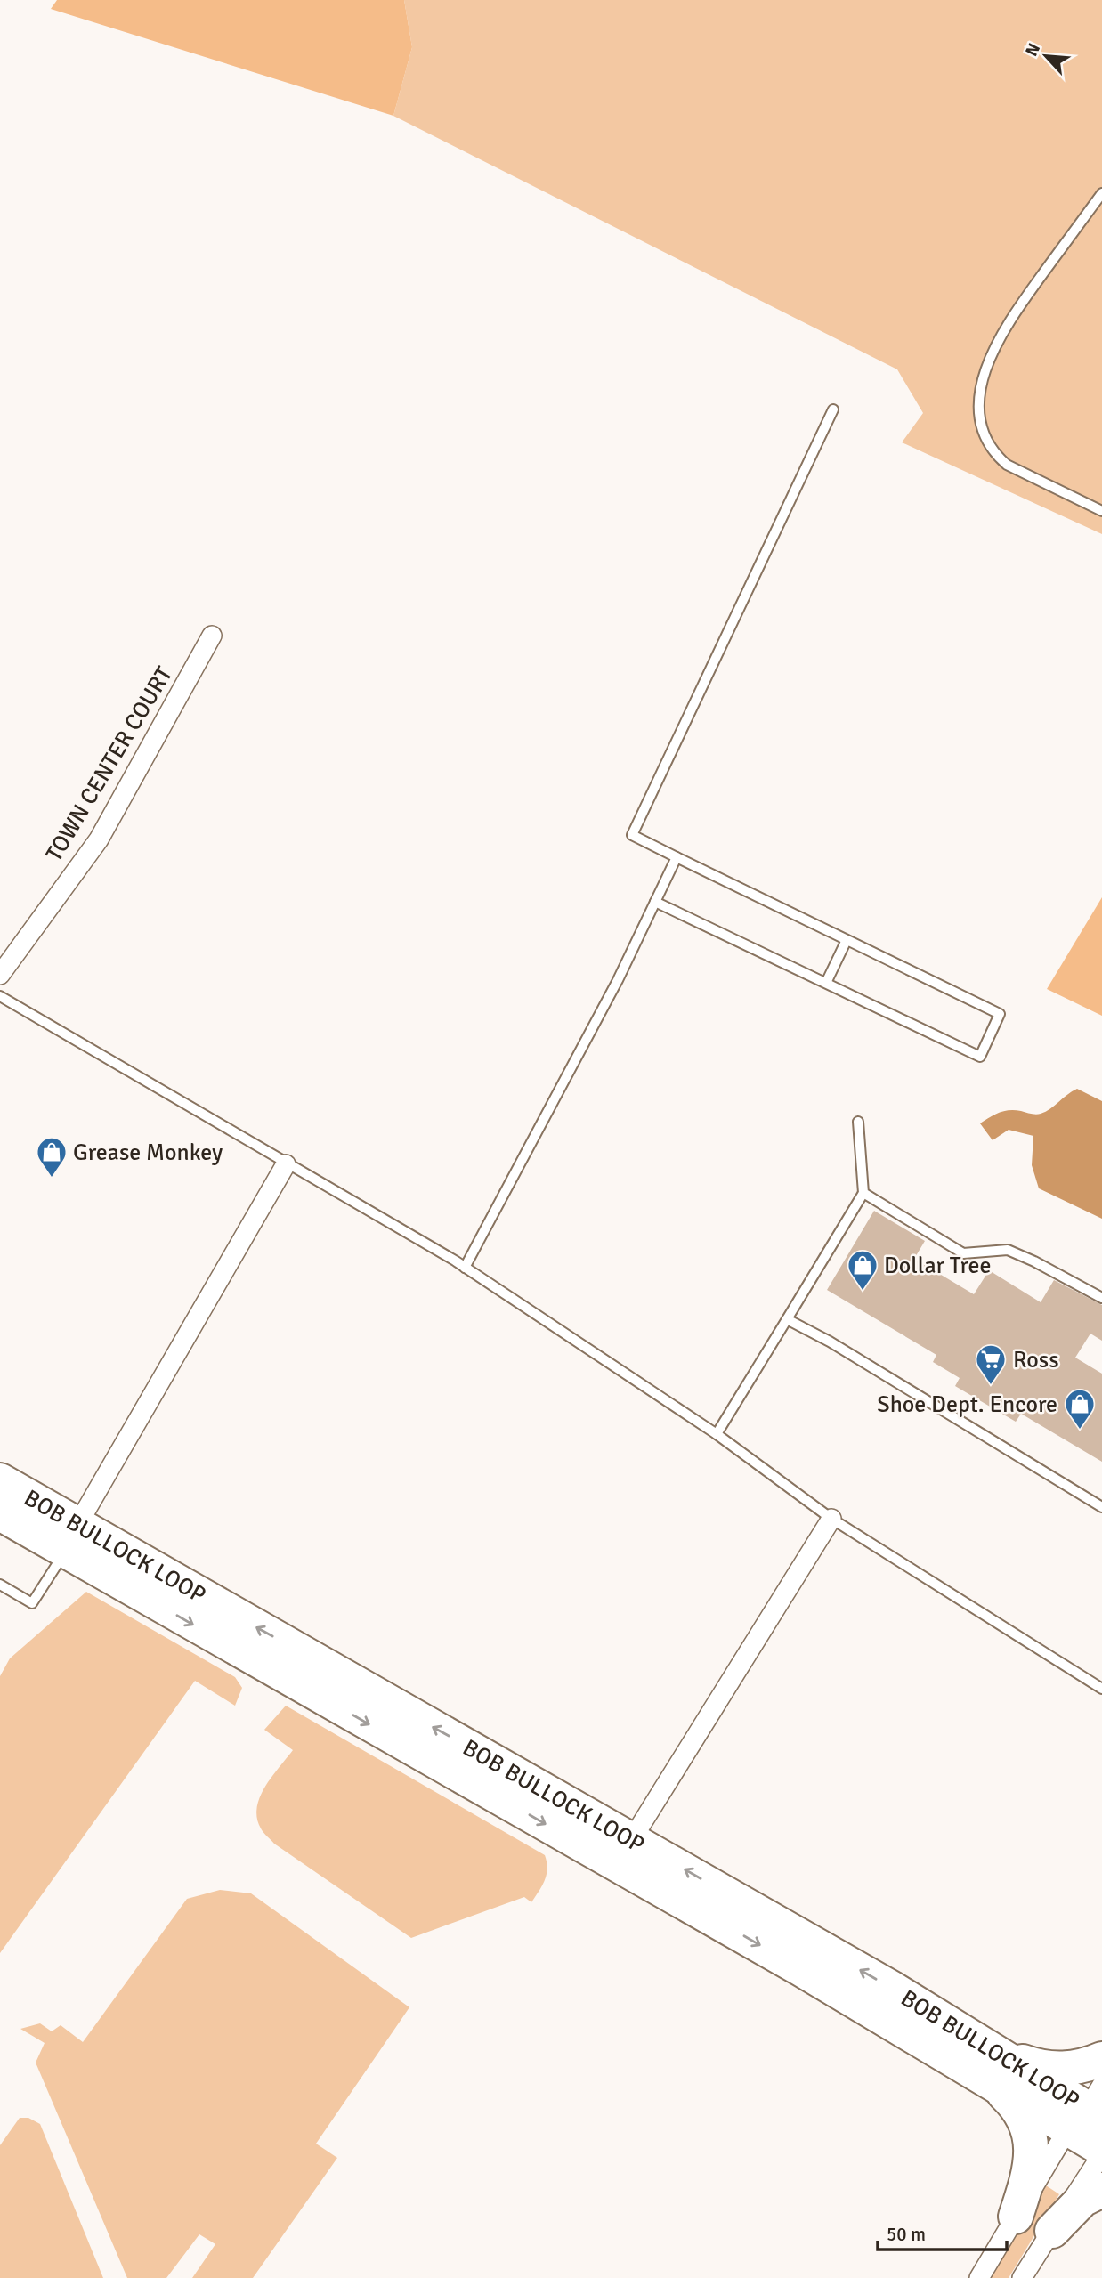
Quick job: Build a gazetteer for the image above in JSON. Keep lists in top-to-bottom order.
{
  "streets": {
    "highway": ["BOB BULLOCK LOOP"],
    "street": ["TOWN CENTER COURT"]
  },
  "places": {
    "shop": ["Grease Monkey", "Dollar Tree", "Shoe Dept. Encore"],
    "supermarket": ["Ross"]
  },
  "scale_bar": "50 m",
  "north": "top left"
}
